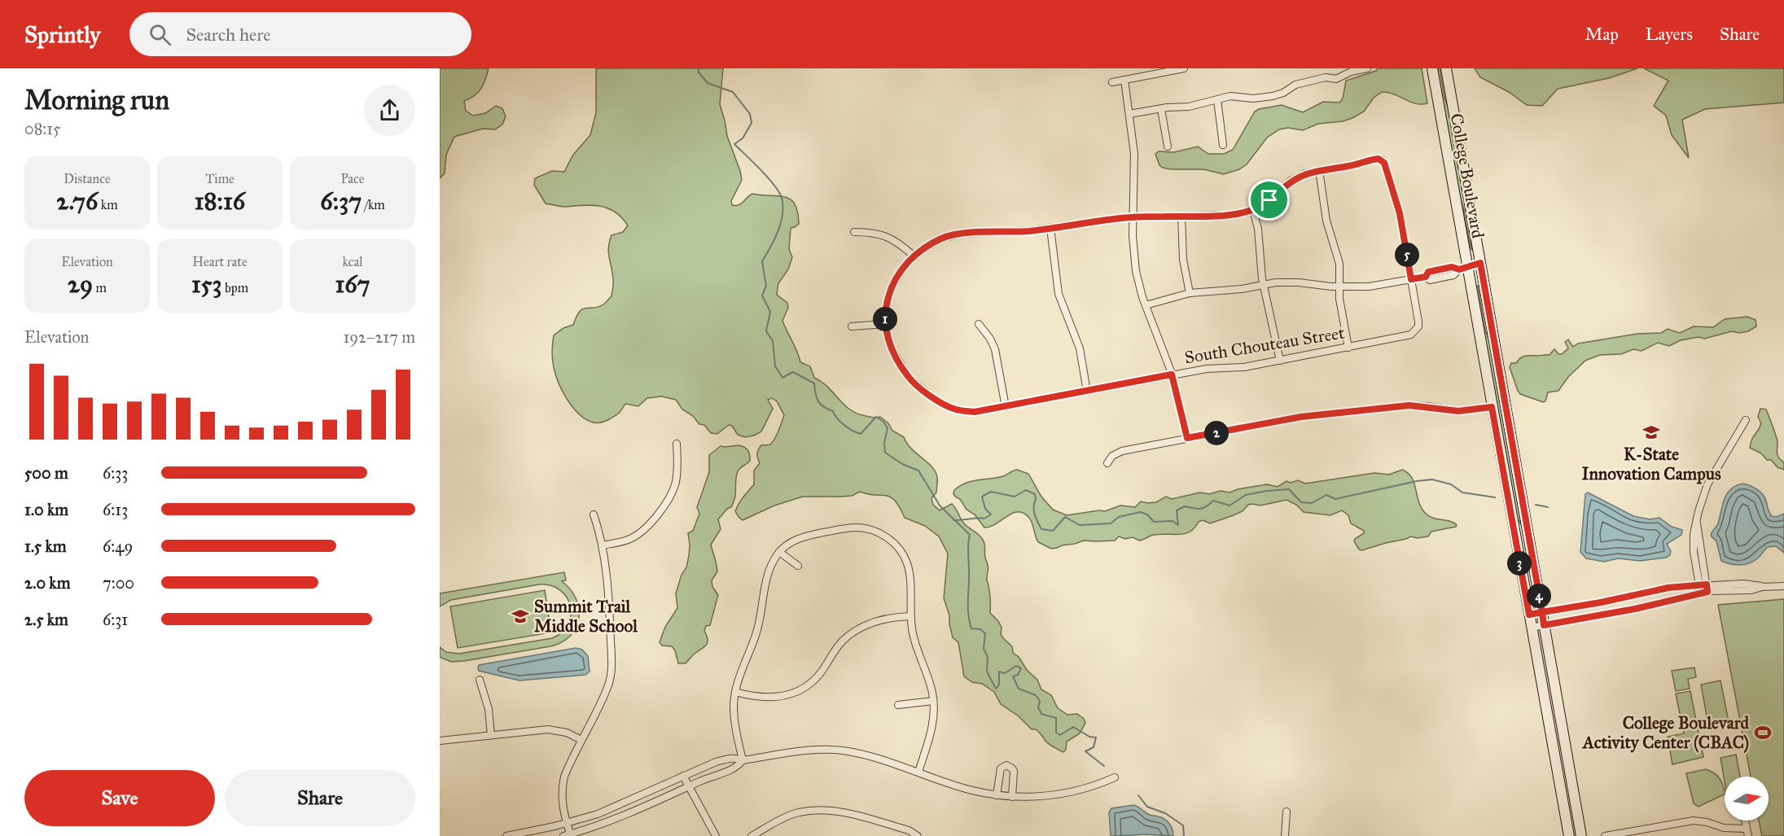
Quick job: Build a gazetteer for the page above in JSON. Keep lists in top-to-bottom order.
{
  "streets": {
    "main road": ["College Boulevard"],
    "street": ["South Chouteau Street"]
  },
  "places": {
    "school or university": ["K-State Innovation Campus", "Summit Trail Middle School"],
    "sports": ["College Boulevard Activity Center (CBAC)"]
  },
  "north": "right",
  "page": {
    "header": "Sprintly",
    "search": "Search here",
    "nav": ["Map", "Layers", "Share"],
    "heading": ["Morning run", "08:15"],
    "stats": [
      ["Distance", "2.76 km"],
      ["Time", "18:16"],
      ["Pace", "6:37 /km"],
      ["Elevation", "29 m"],
      ["Heart rate", "153 bpm"],
      ["kcal", "167"]
    ],
    "pins": [
      "5",
      "1",
      "2",
      "3",
      "4"
    ],
    "chart": ["Elevation", "192–217 m"],
    "list": [
      {
        "name": "500 m",
        "note": "6:33"
      },
      {
        "name": "1.0 km",
        "note": "6:13"
      },
      {
        "name": "1.5 km",
        "note": "6:49"
      },
      {
        "name": "2.0 km",
        "note": "7:00"
      },
      {
        "name": "2.5 km",
        "note": "6:31"
      }
    ],
    "buttons": ["Save", "Share"]
  }
}
